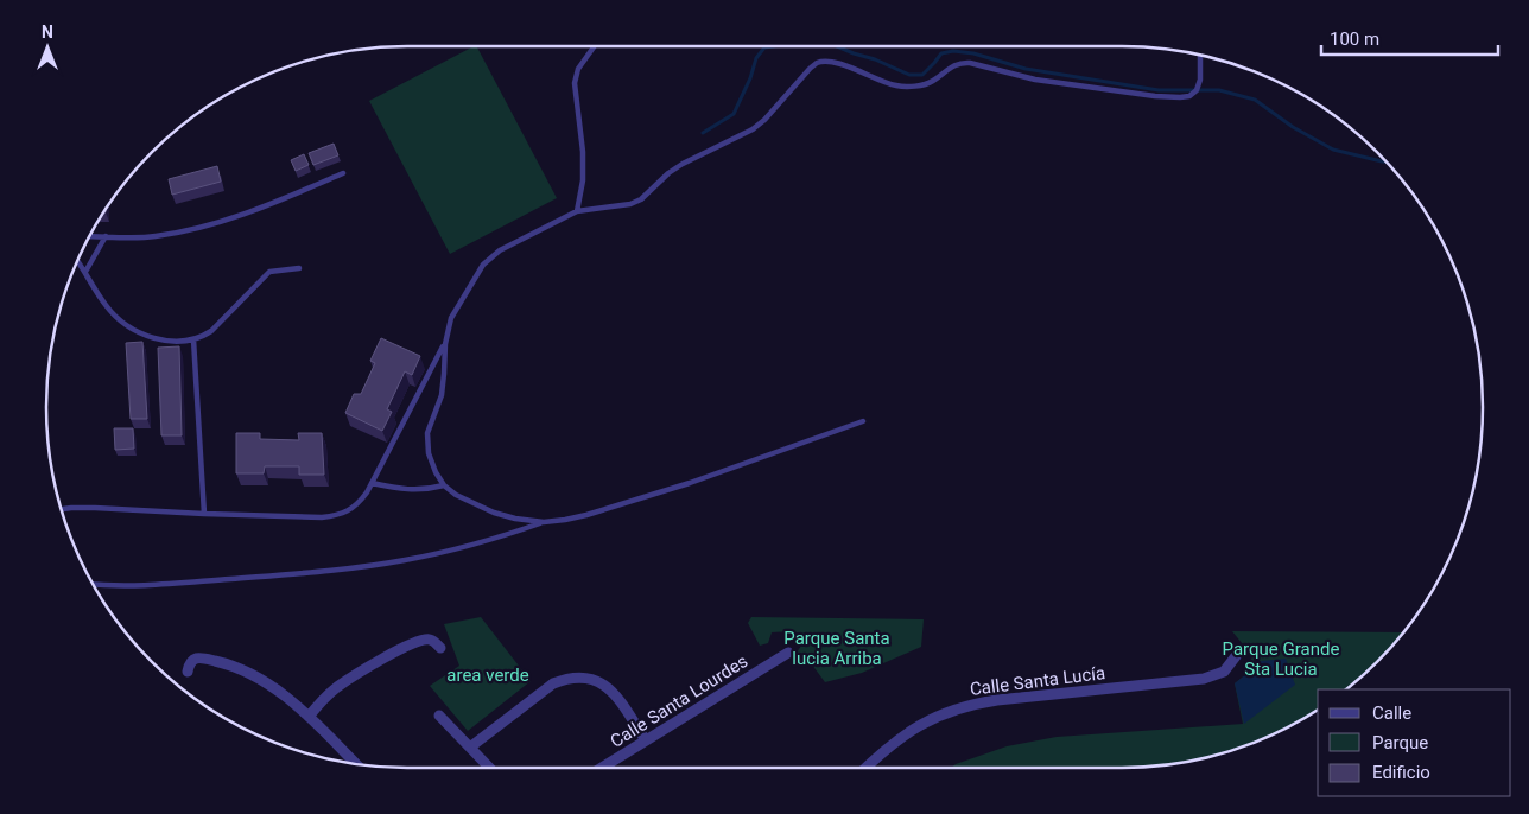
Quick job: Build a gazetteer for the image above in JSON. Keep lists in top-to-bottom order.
{
  "streets": {
    "street": ["Calle Santa Lucía", "Calle Santa Lourdes"]
  },
  "parks": ["Parque Santa lucia Arriba", "Parque Grande Sta Lucia", "area verde"],
  "legend": ["Calle", "Parque", "Edificio"],
  "scale_bar": "100 m",
  "north": "top"
}
